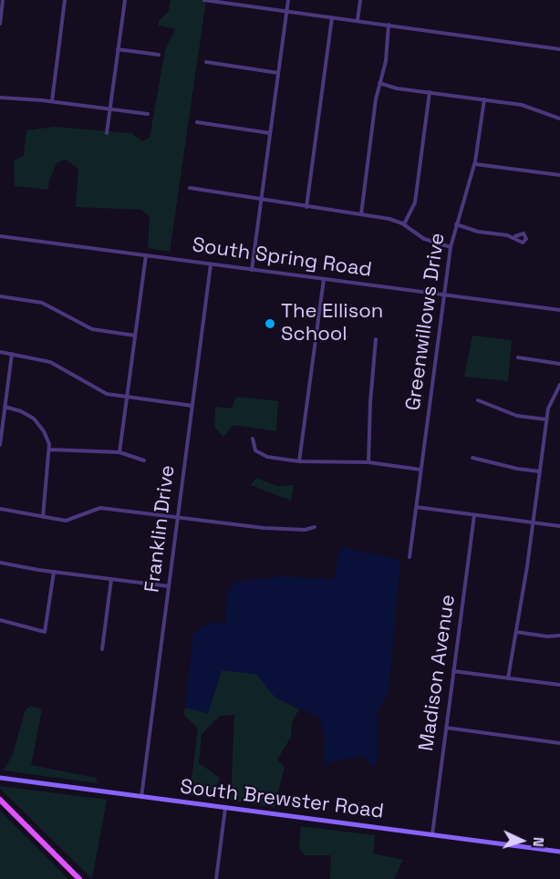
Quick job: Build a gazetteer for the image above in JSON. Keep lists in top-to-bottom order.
{
  "streets": {
    "main road": ["South Brewster Road"],
    "street": [
      "South Spring Road",
      "Greenwillows Drive",
      "Franklin Drive",
      "Madison Avenue"
    ]
  },
  "crossings": [
    ["South Spring Road", "Greenwillows Drive"],
    ["South Spring Road", "Franklin Drive"],
    ["Franklin Drive", "South Brewster Road"],
    ["Madison Avenue", "South Brewster Road"]
  ],
  "places": ["The Ellison School"],
  "north": "right"
}
